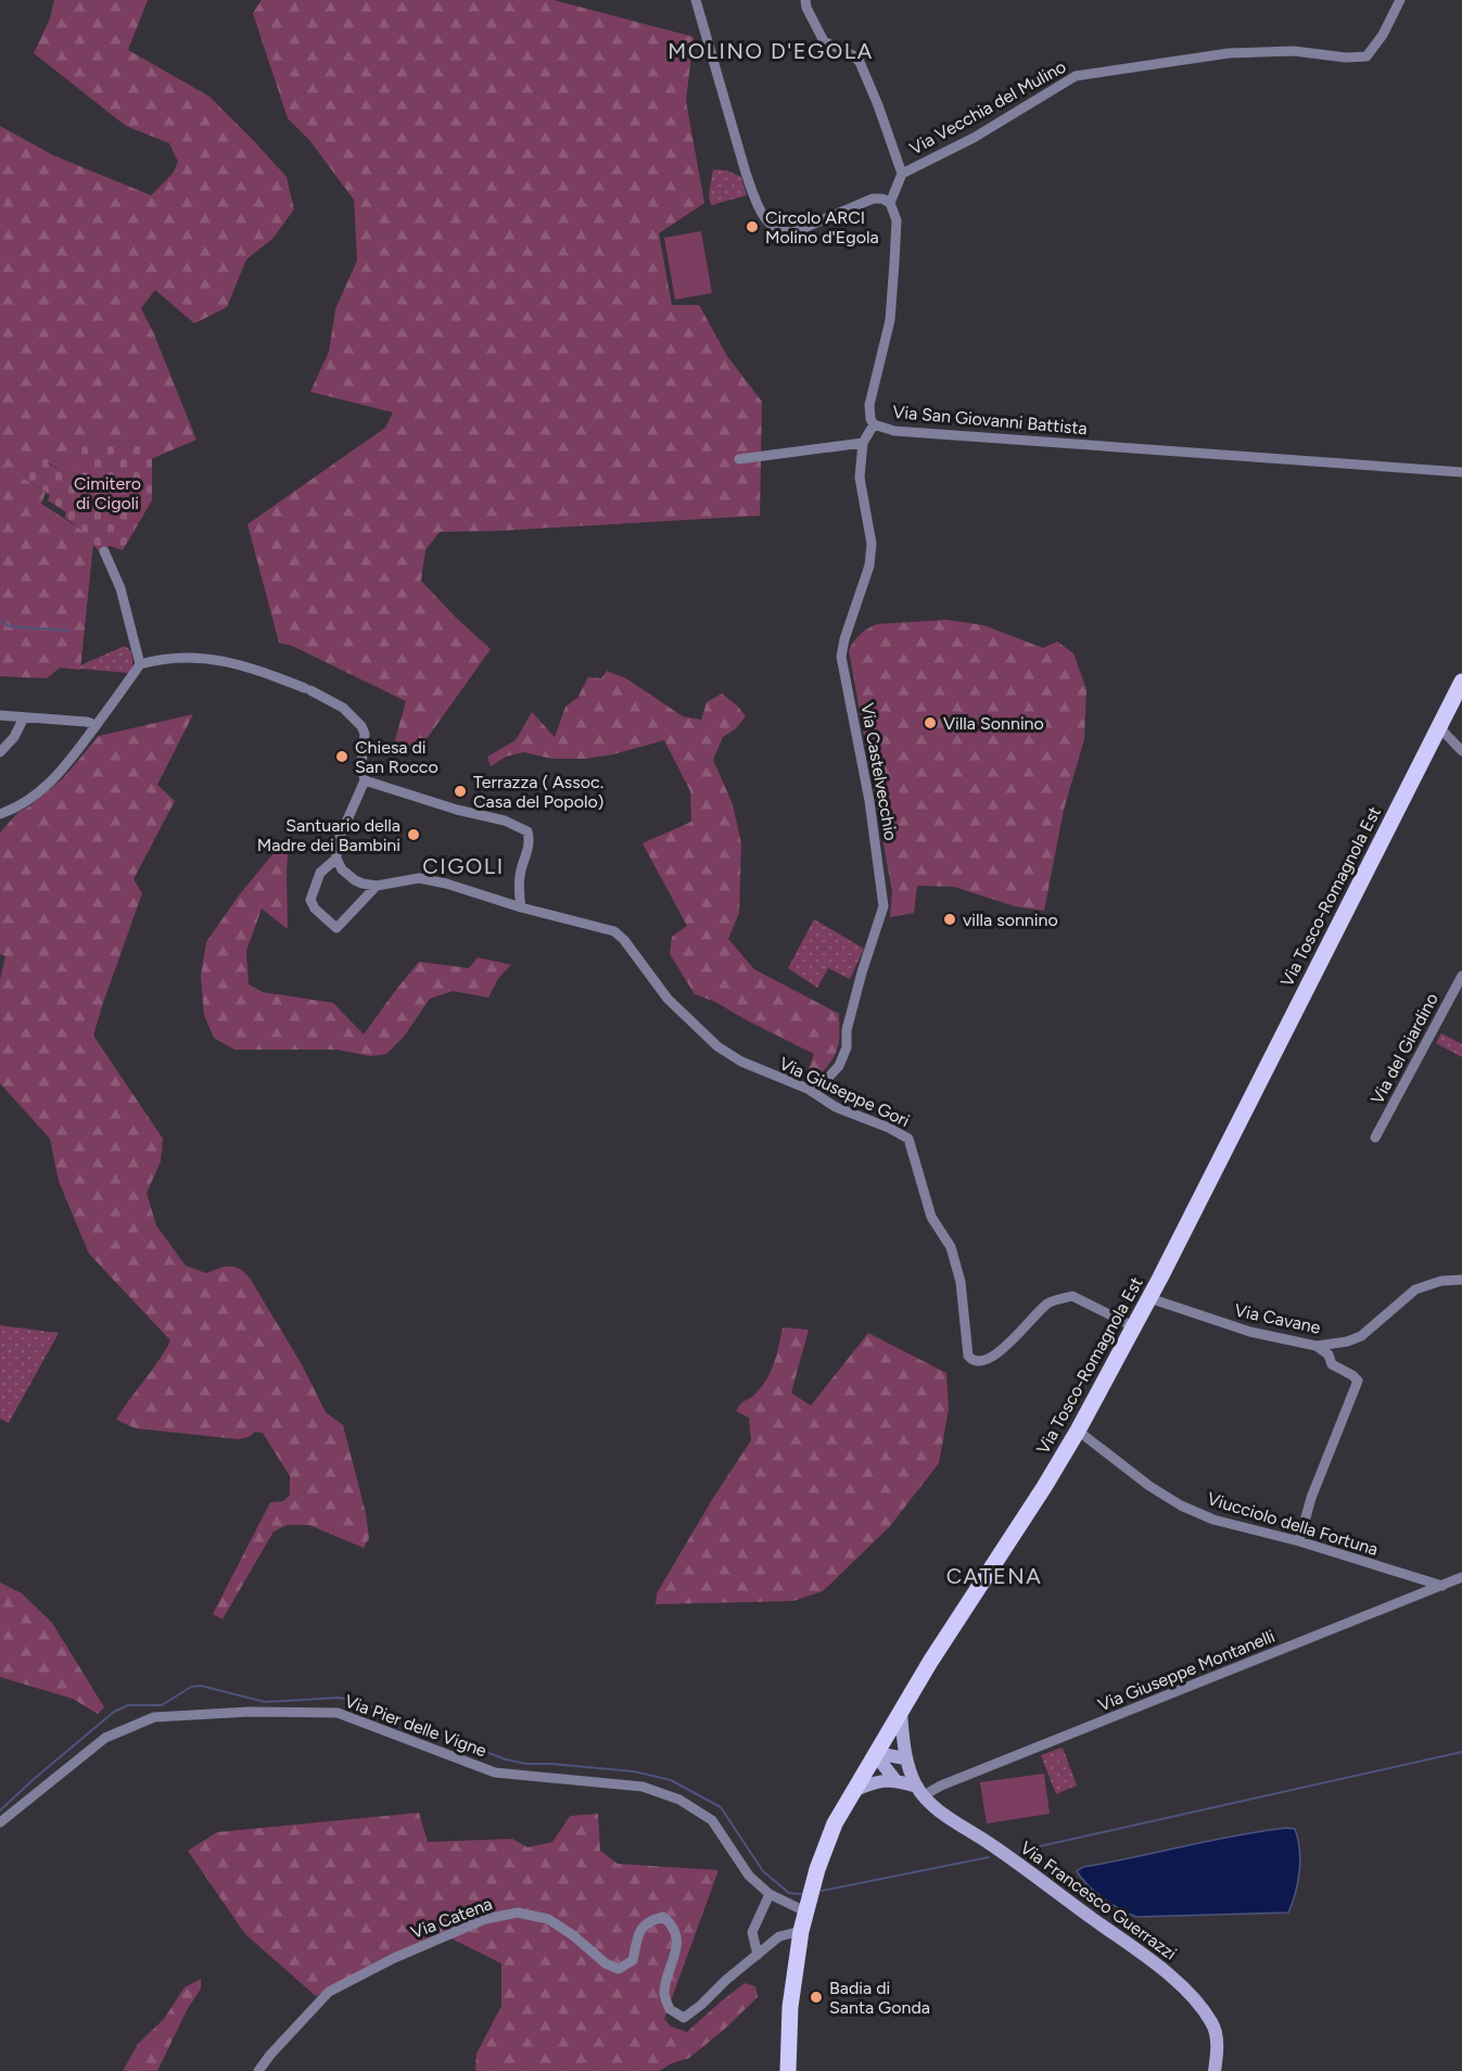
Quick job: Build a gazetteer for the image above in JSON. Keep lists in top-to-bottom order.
{
  "streets": {
    "main road": ["Via Tosco-Romagnola Est", "Via Francesco Guerrazzi"],
    "street": [
      "Via Vecchia del Mulino",
      "Via San Giovanni Battista",
      "Via Castelvecchio",
      "Via del Giardino",
      "Via Giuseppe Gori",
      "Via Cavane",
      "Viucciolo della Fortuna",
      "Via Giuseppe Montanelli",
      "Via Pier delle Vigne",
      "Via Catena"
    ]
  },
  "crossings": [
    ["Via Vecchia del Mulino", "Via San Giovanni Battista"],
    ["Via San Giovanni Battista", "Via Castelvecchio"],
    ["Via Castelvecchio", "Via Giuseppe Gori"],
    ["Via Tosco-Romagnola Est", "Via Giuseppe Gori"],
    ["Via Tosco-Romagnola Est", "Via Cavane"],
    ["Via Tosco-Romagnola Est", "Viucciolo della Fortuna"],
    ["Via Tosco-Romagnola Est", "Via Pier delle Vigne"],
    ["Via Tosco-Romagnola Est", "Via Francesco Guerrazzi"],
    ["Via Tosco-Romagnola Est", "Via Catena"],
    ["Viucciolo della Fortuna", "Via Giuseppe Montanelli"],
    ["Via Giuseppe Montanelli", "Via Francesco Guerrazzi"]
  ],
  "districts": ["MOLINO D'EGOLA", "CIGOLI", "CATENA"],
  "parks": ["Cimitero di Cigoli"],
  "places": [
    "Circolo ARCI Molino d'Egola",
    "Villa Sonnino",
    "Chiesa di San Rocco",
    "Terrazza ( Assoc. Casa del Popolo)",
    "Santuario della Madre dei Bambini",
    "villa sonnino",
    "Badia di Santa Gonda"
  ]
}
